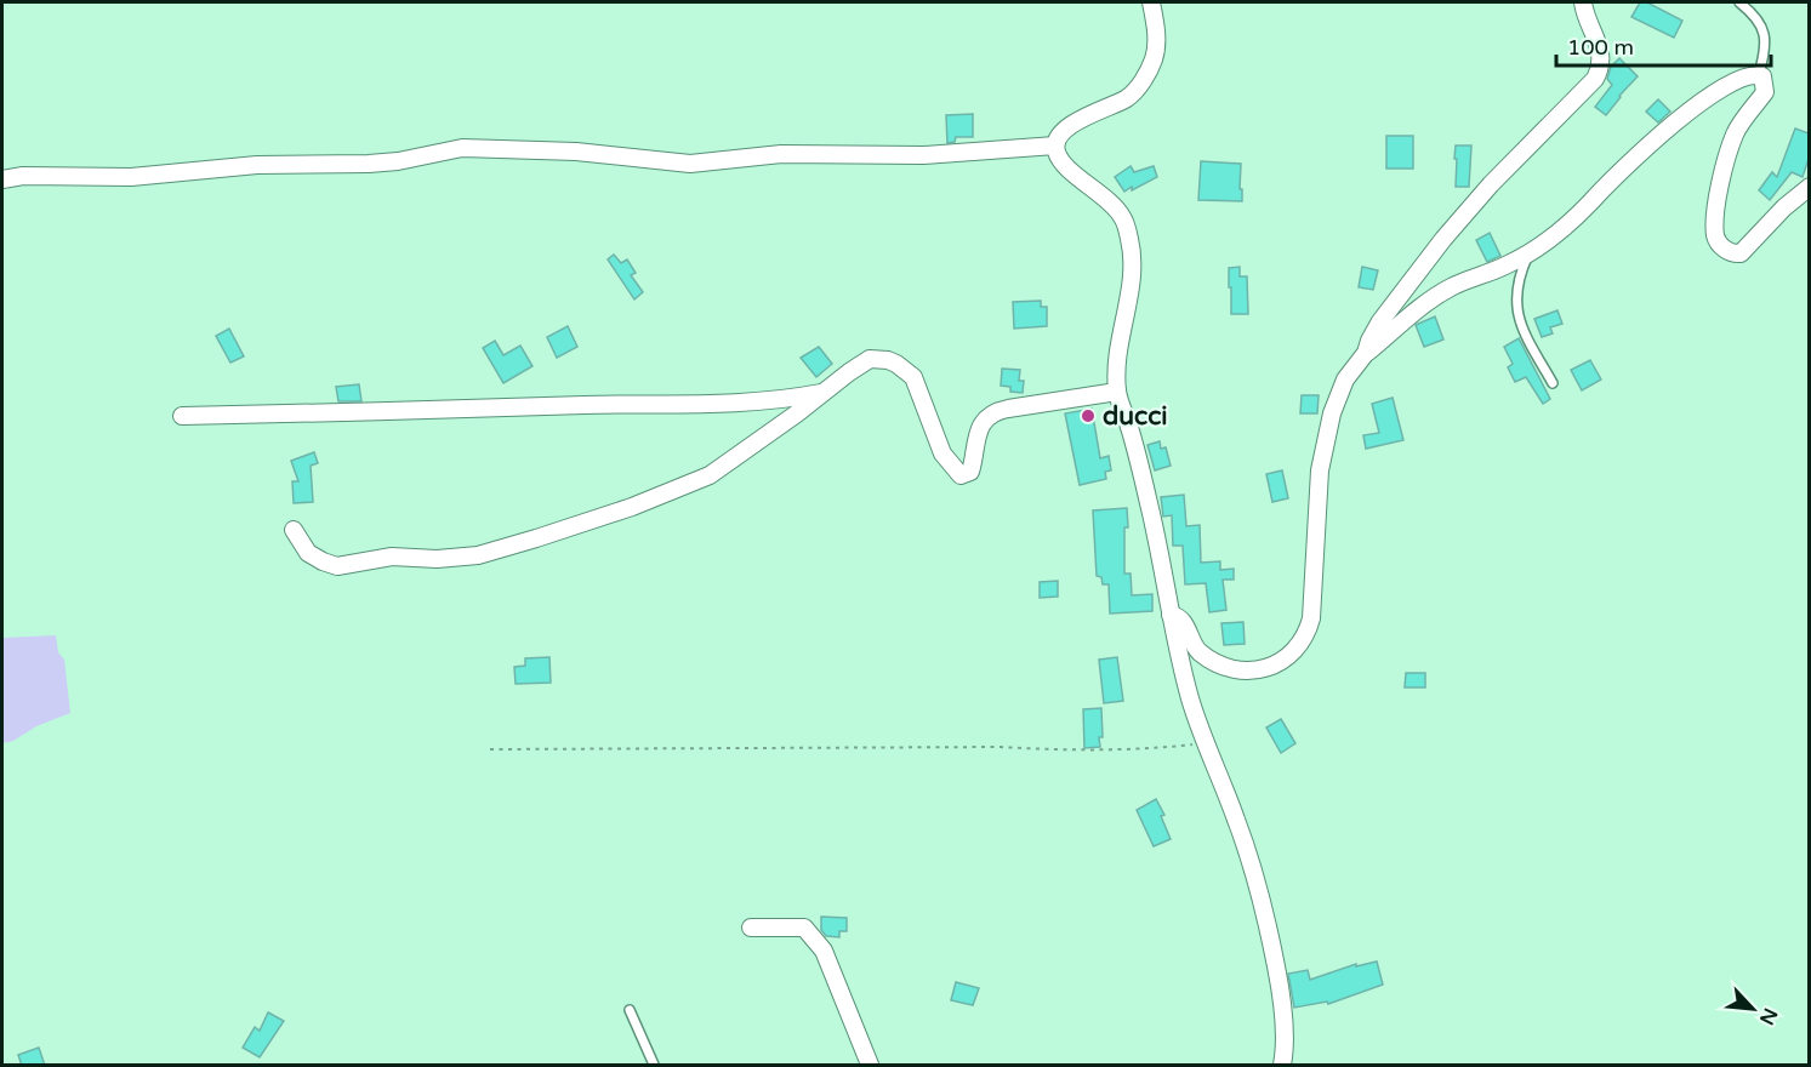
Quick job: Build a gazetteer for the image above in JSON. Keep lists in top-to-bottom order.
{
  "places": ["ducci"],
  "scale_bar": "100 m",
  "north": "bottom right"
}
